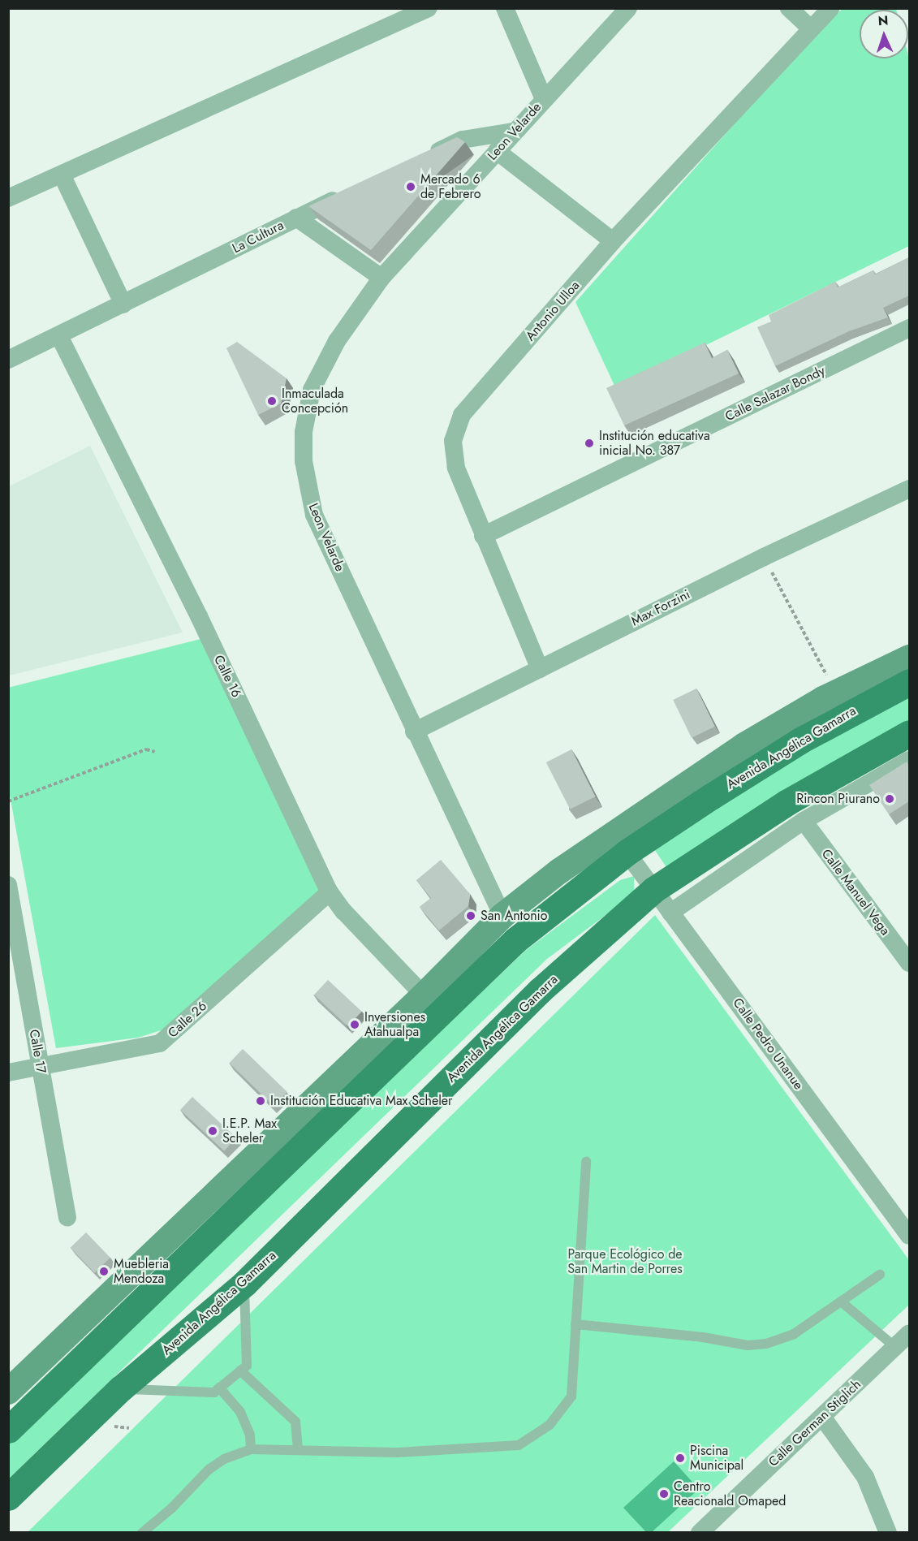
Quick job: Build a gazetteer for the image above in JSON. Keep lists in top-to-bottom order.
{
  "streets": {
    "main road": ["Avenida Angélica Gamarra"],
    "street": [
      "Leon Velarde",
      "La Cultura",
      "Antonio Ulloa",
      "Calle Salazar Bondy",
      "Max Forzini",
      "Calle 16",
      "Calle Manuel Vega",
      "Calle 26",
      "Calle Pedro Unanue",
      "Calle 17",
      "Calle German Stiglich"
    ]
  },
  "crossings": [
    ["Leon Velarde", "Max Forzini"],
    ["Leon Velarde", "Avenida Angélica Gamarra"],
    ["La Cultura", "Calle 16"],
    ["Antonio Ulloa", "Calle Salazar Bondy"],
    ["Antonio Ulloa", "Max Forzini"],
    ["Calle 16", "Avenida Angélica Gamarra"],
    ["Calle 16", "Calle 26"],
    ["Avenida Angélica Gamarra", "Calle Pedro Unanue"],
    ["Calle 26", "Calle 17"]
  ],
  "parks": ["Parque Ecológico de San Martin de Porres"],
  "places": [
    "Mercado 6 de Febrero",
    "Inmaculada Concepción",
    "Institución educativa inicial No. 387",
    "Rincon Piurano",
    "San Antonio",
    "Inversiones Atahualpa",
    "Institución Educativa Max Scheler",
    "I.E.P. Max Scheler",
    "Muebleria Mendoza",
    "Piscina Municipal",
    "Centro Reacionald Omaped"
  ],
  "north": "top"
}
